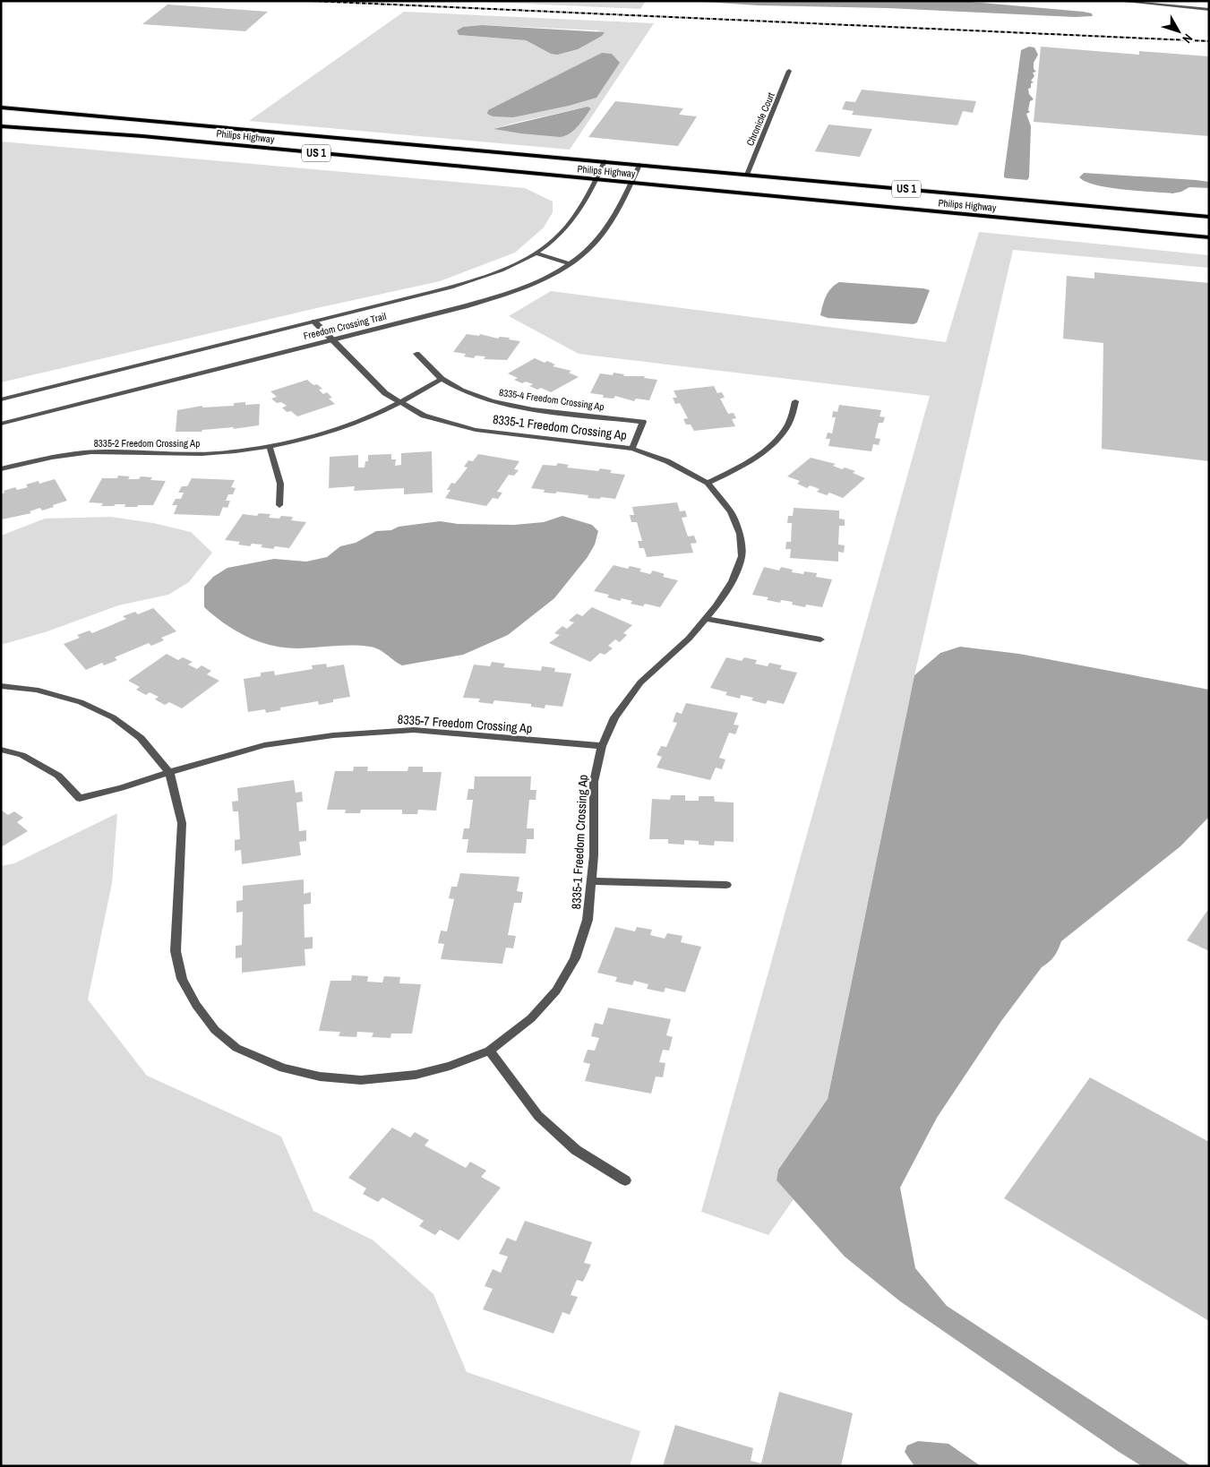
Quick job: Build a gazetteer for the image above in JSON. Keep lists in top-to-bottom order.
{
  "streets": {
    "main road": ["Philips Highway", "US 1"],
    "street": [
      "Chronicle Court",
      "Freedom Crossing Trail",
      "8335-4 Freedom Crossing Ap",
      "8335-1 Freedom Crossing Ap",
      "8335-2 Freedom Crossing Ap",
      "8335-7 Freedom Crossing Ap"
    ]
  },
  "crossings": [
    ["Chronicle Court", "Philips Highway"],
    ["Philips Highway", "Freedom Crossing Trail"],
    ["Freedom Crossing Trail", "8335-1 Freedom Crossing Ap"],
    ["8335-4 Freedom Crossing Ap", "8335-1 Freedom Crossing Ap"],
    ["8335-4 Freedom Crossing Ap", "8335-2 Freedom Crossing Ap"],
    ["8335-1 Freedom Crossing Ap", "8335-2 Freedom Crossing Ap"],
    ["8335-1 Freedom Crossing Ap", "8335-7 Freedom Crossing Ap"]
  ],
  "north": "bottom right"
}
